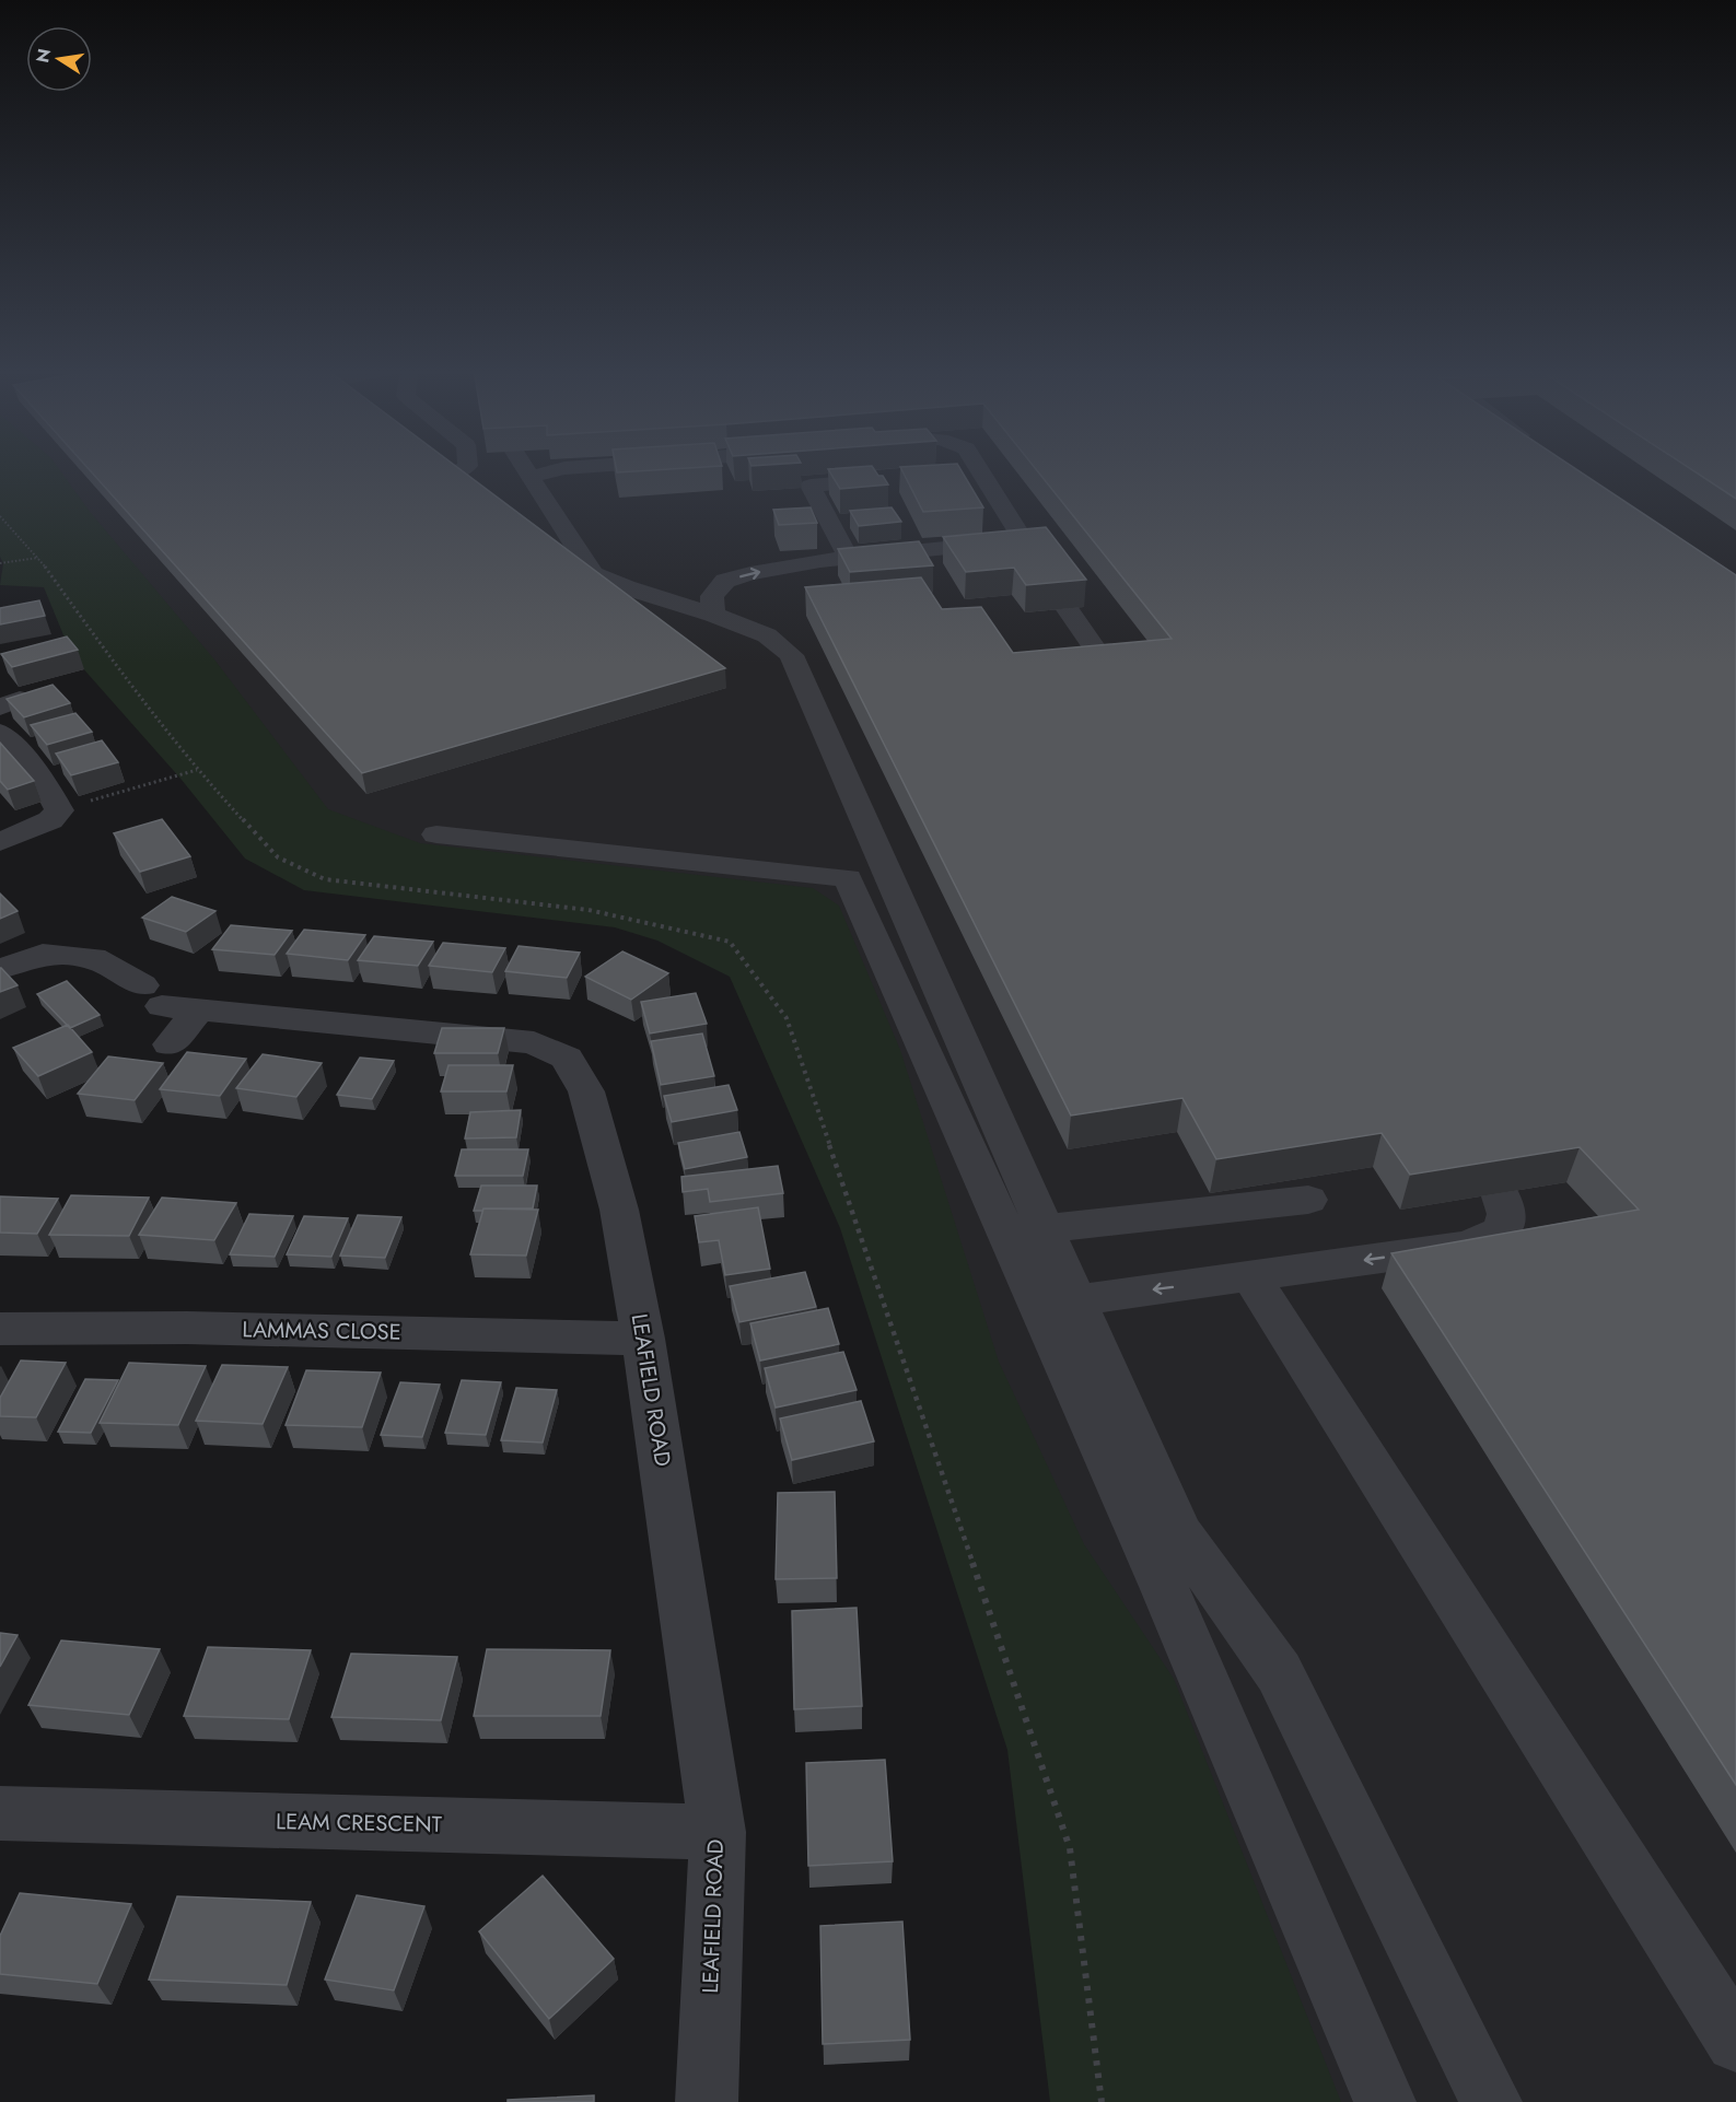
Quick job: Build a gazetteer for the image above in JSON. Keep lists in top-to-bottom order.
{
  "streets": {
    "street": ["LAMMAS CLOSE", "LEAFIELD ROAD", "LEAM CRESCENT"]
  },
  "crossings": [
    ["LAMMAS CLOSE", "LEAFIELD ROAD"],
    ["LEAFIELD ROAD", "LEAM CRESCENT"]
  ],
  "north": "left"
}
